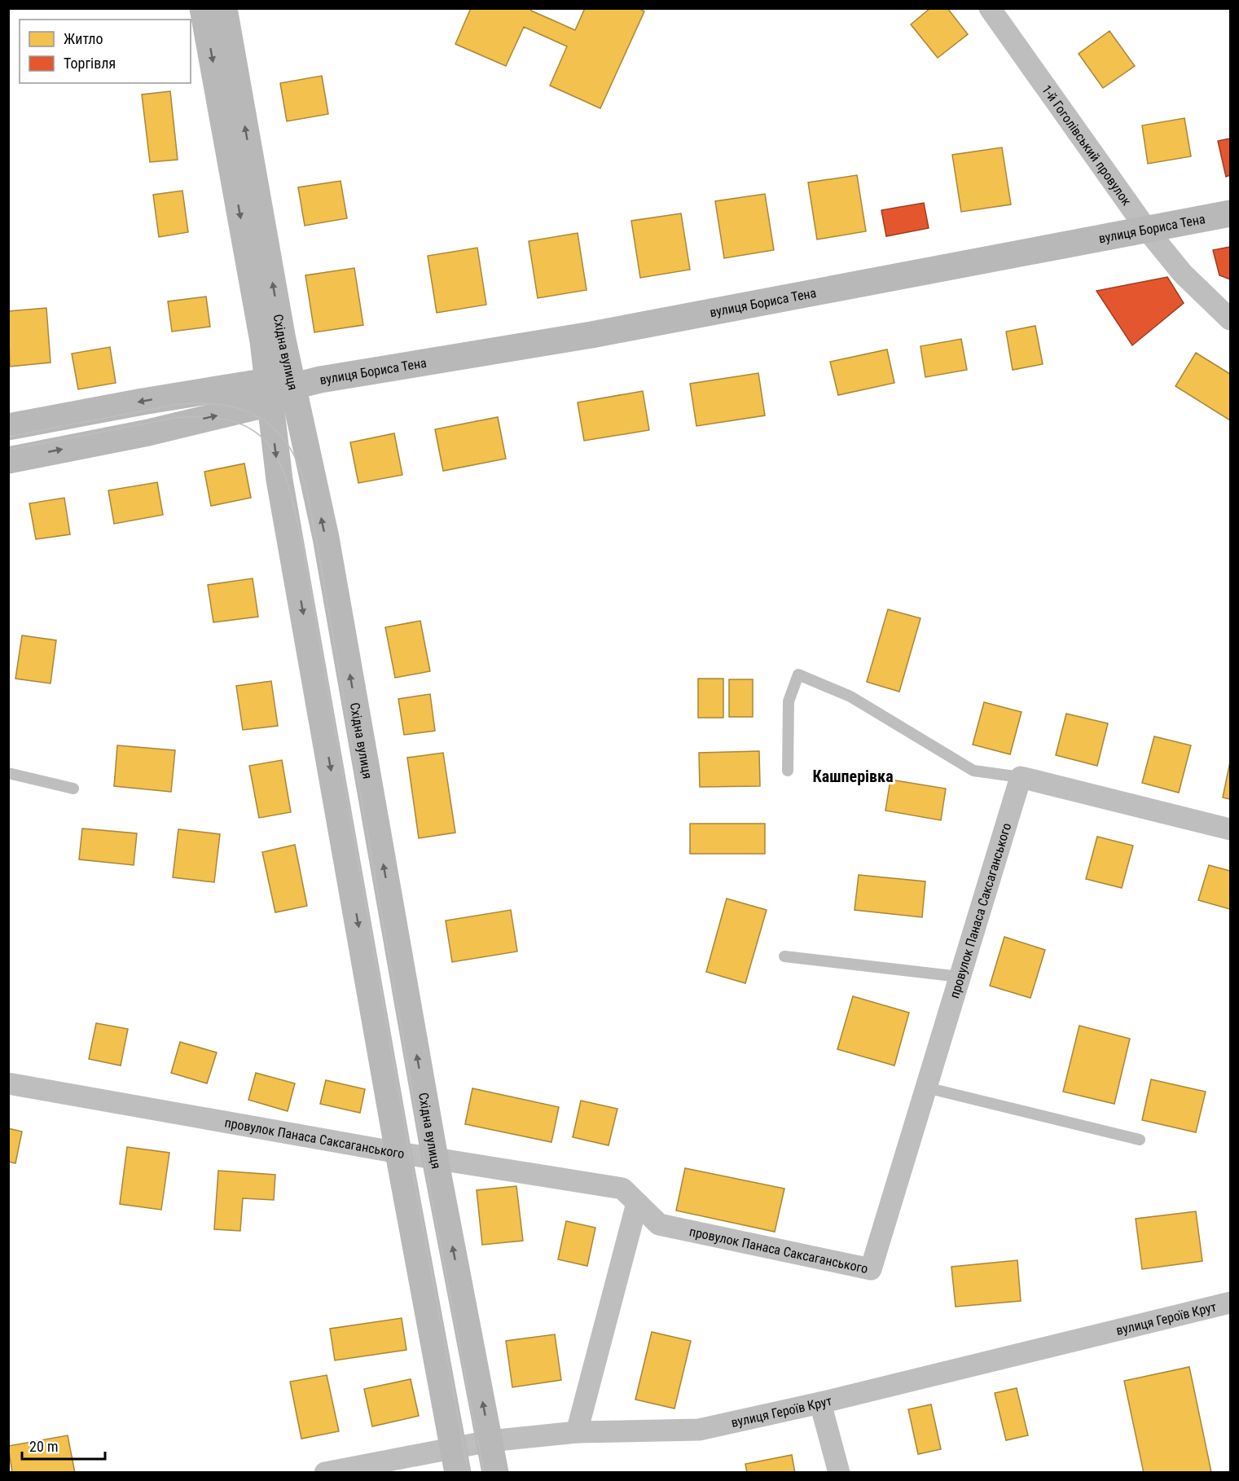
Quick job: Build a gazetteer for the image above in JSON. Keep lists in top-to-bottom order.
{
  "streets": {
    "street": [
      "1-й Гоголівський провулок",
      "вулиця Бориса Тена",
      "Східна вулиця",
      "провулок Панаса Саксаганського",
      "вулиця Героїв Крут"
    ]
  },
  "crossings": [
    ["1-й Гоголівський провулок", "вулиця Бориса Тена"],
    ["вулиця Бориса Тена", "Східна вулиця"],
    ["Східна вулиця", "провулок Панаса Саксаганського"],
    ["Східна вулиця", "вулиця Героїв Крут"]
  ],
  "districts": ["Кашперівка"],
  "legend": ["Житло", "Торгівля"],
  "scale_bar": "20 m"
}
